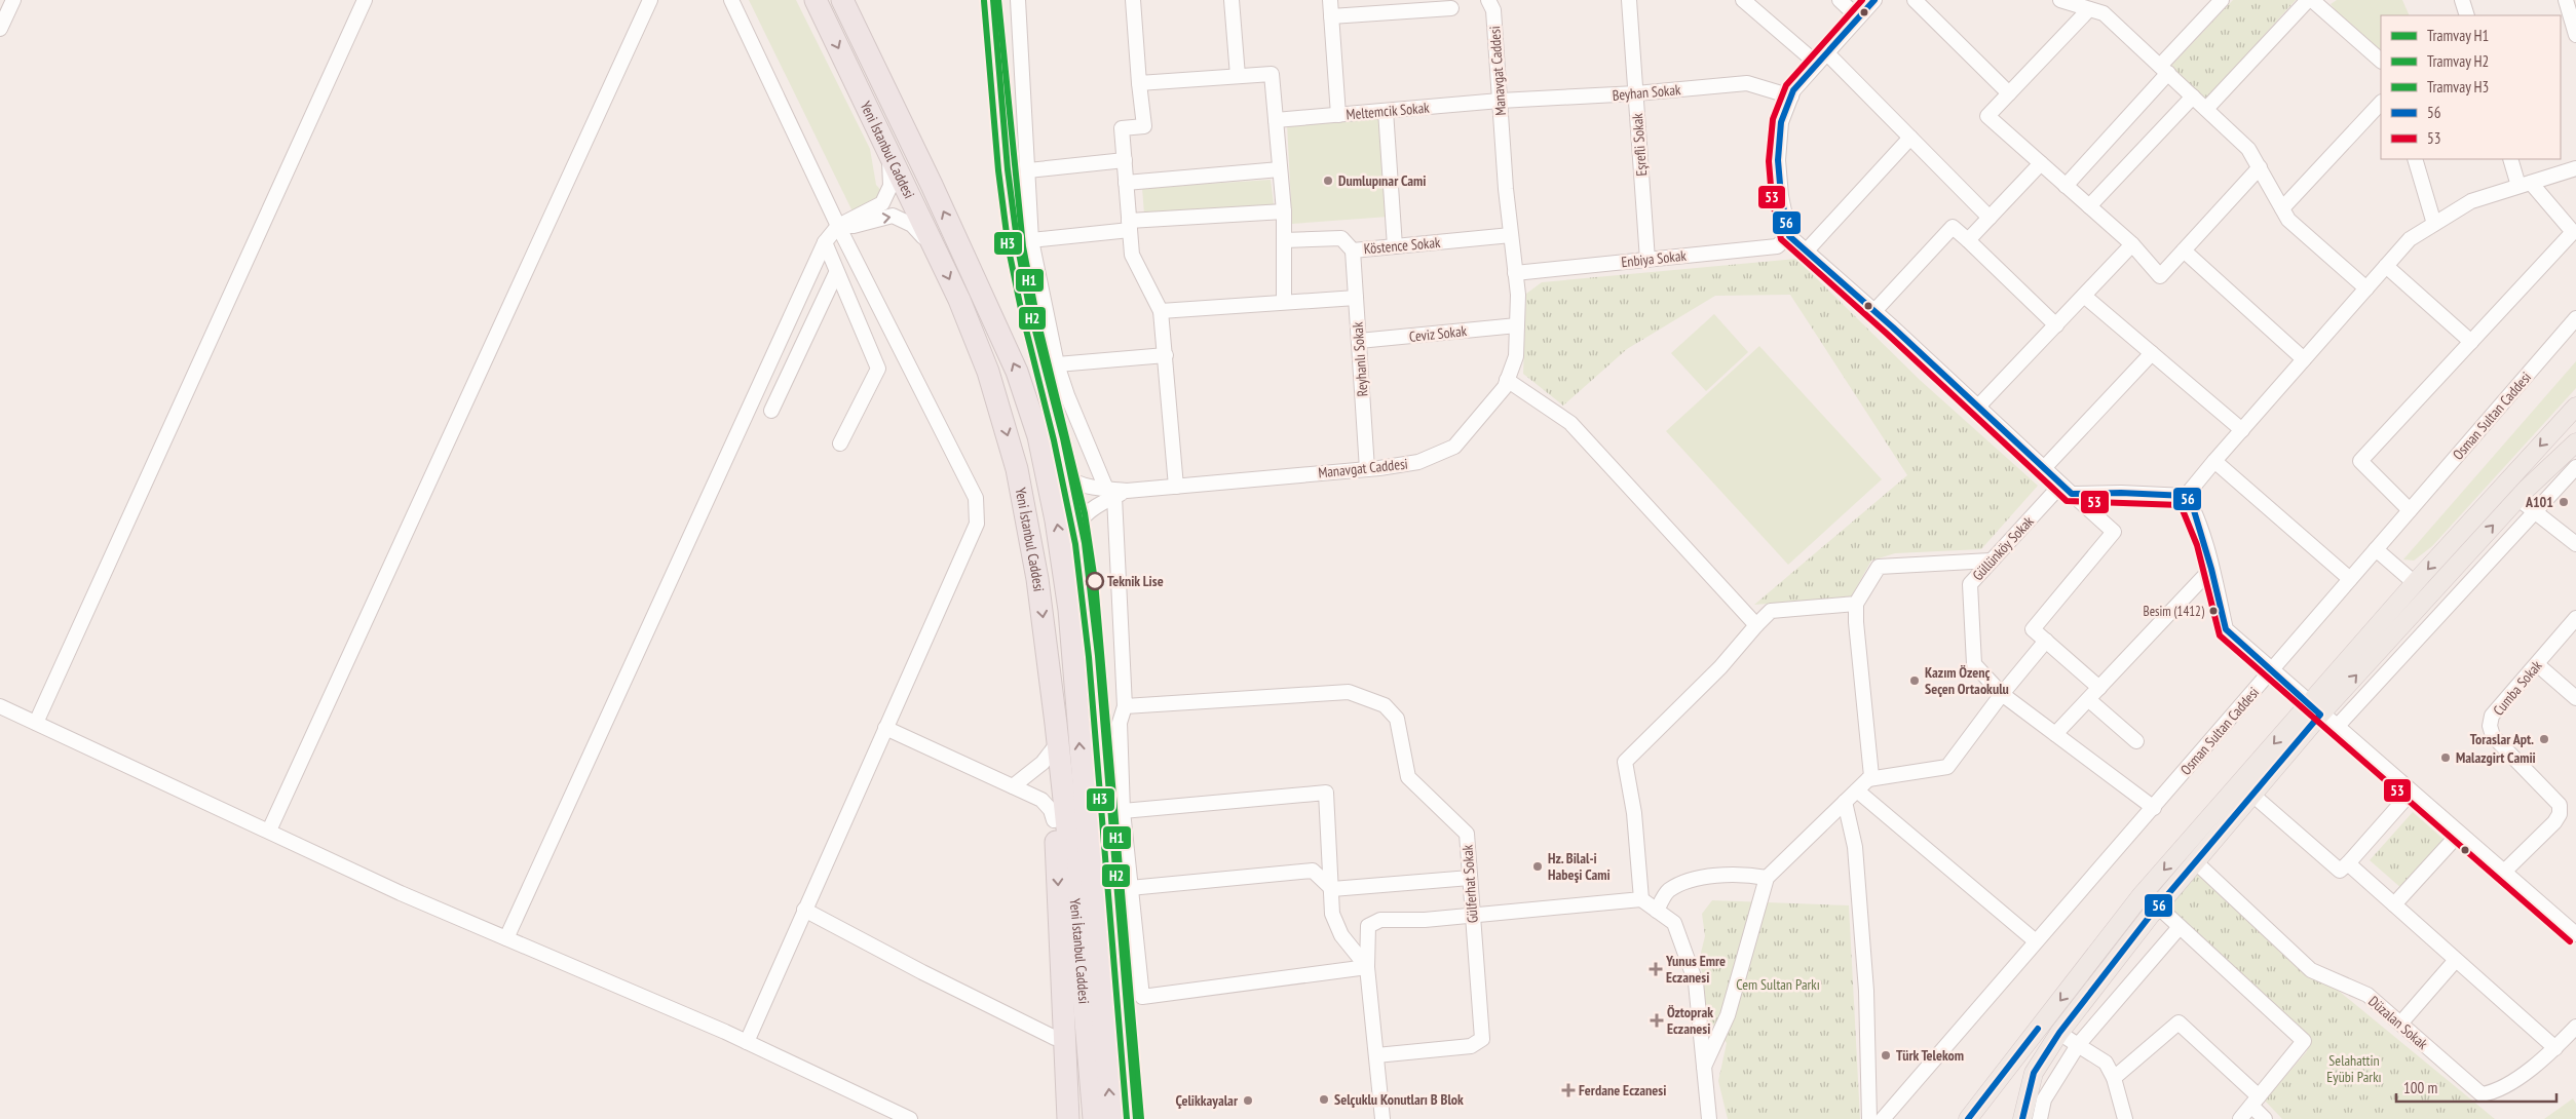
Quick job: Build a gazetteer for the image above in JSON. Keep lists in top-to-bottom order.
{
  "streets": {
    "highway": ["Yeni İstanbul Caddesi"],
    "street": [
      "Manavgat Caddesi",
      "Beyhan Sokak",
      "Meltemcik Sokak",
      "Eşrefli Sokak",
      "Köstence Sokak",
      "Enbiya Sokak",
      "Ceviz Sokak",
      "Reyhanlı Sokak",
      "Osman Sultan Caddesi",
      "Güllünköy Sokak",
      "Cumba Sokak",
      "Gülferhat Sokak",
      "Düzalan Sokak"
    ]
  },
  "crossings": [
    ["Manavgat Caddesi", "Beyhan Sokak"],
    ["Manavgat Caddesi", "Meltemcik Sokak"],
    ["Manavgat Caddesi", "Yeni İstanbul Caddesi"],
    ["Manavgat Caddesi", "Köstence Sokak"],
    ["Manavgat Caddesi", "Enbiya Sokak"],
    ["Manavgat Caddesi", "Ceviz Sokak"],
    ["Manavgat Caddesi", "Reyhanlı Sokak"],
    ["Beyhan Sokak", "Meltemcik Sokak"],
    ["Beyhan Sokak", "Eşrefli Sokak"],
    ["Eşrefli Sokak", "Enbiya Sokak"],
    ["Köstence Sokak", "Reyhanlı Sokak"],
    ["Ceviz Sokak", "Reyhanlı Sokak"],
    ["Osman Sultan Caddesi", "Güllünköy Sokak"]
  ],
  "parks": ["Cem Sultan Parkı", "Selahattin Eyübi Parkı"],
  "places": {
    "other": [
      "Dumlupınar Cami",
      "A101",
      "Teknik Lise",
      "Besim (1412)",
      "Kazım Özenç Seçen Ortaokulu",
      "Toraslar Apt.",
      "Malazgirt Camii",
      "Hz. Bilal-i Habeşi Cami",
      "Türk Telekom",
      "Selçuklu Konutları B Blok",
      "Çelikkayalar"
    ],
    "health": ["Yunus Emre Eczanesi", "Öztoprak Eczanesi", "Ferdane Eczanesi"]
  },
  "lines": [
    "tram line H1",
    "tram line H2",
    "transit line 56",
    "transit line 53",
    "tram line H3"
  ],
  "legend": [
    "Tramvay H1",
    "Tramvay H2",
    "Tramvay H3",
    "56",
    "53"
  ],
  "scale_bar": "100 m"
}
